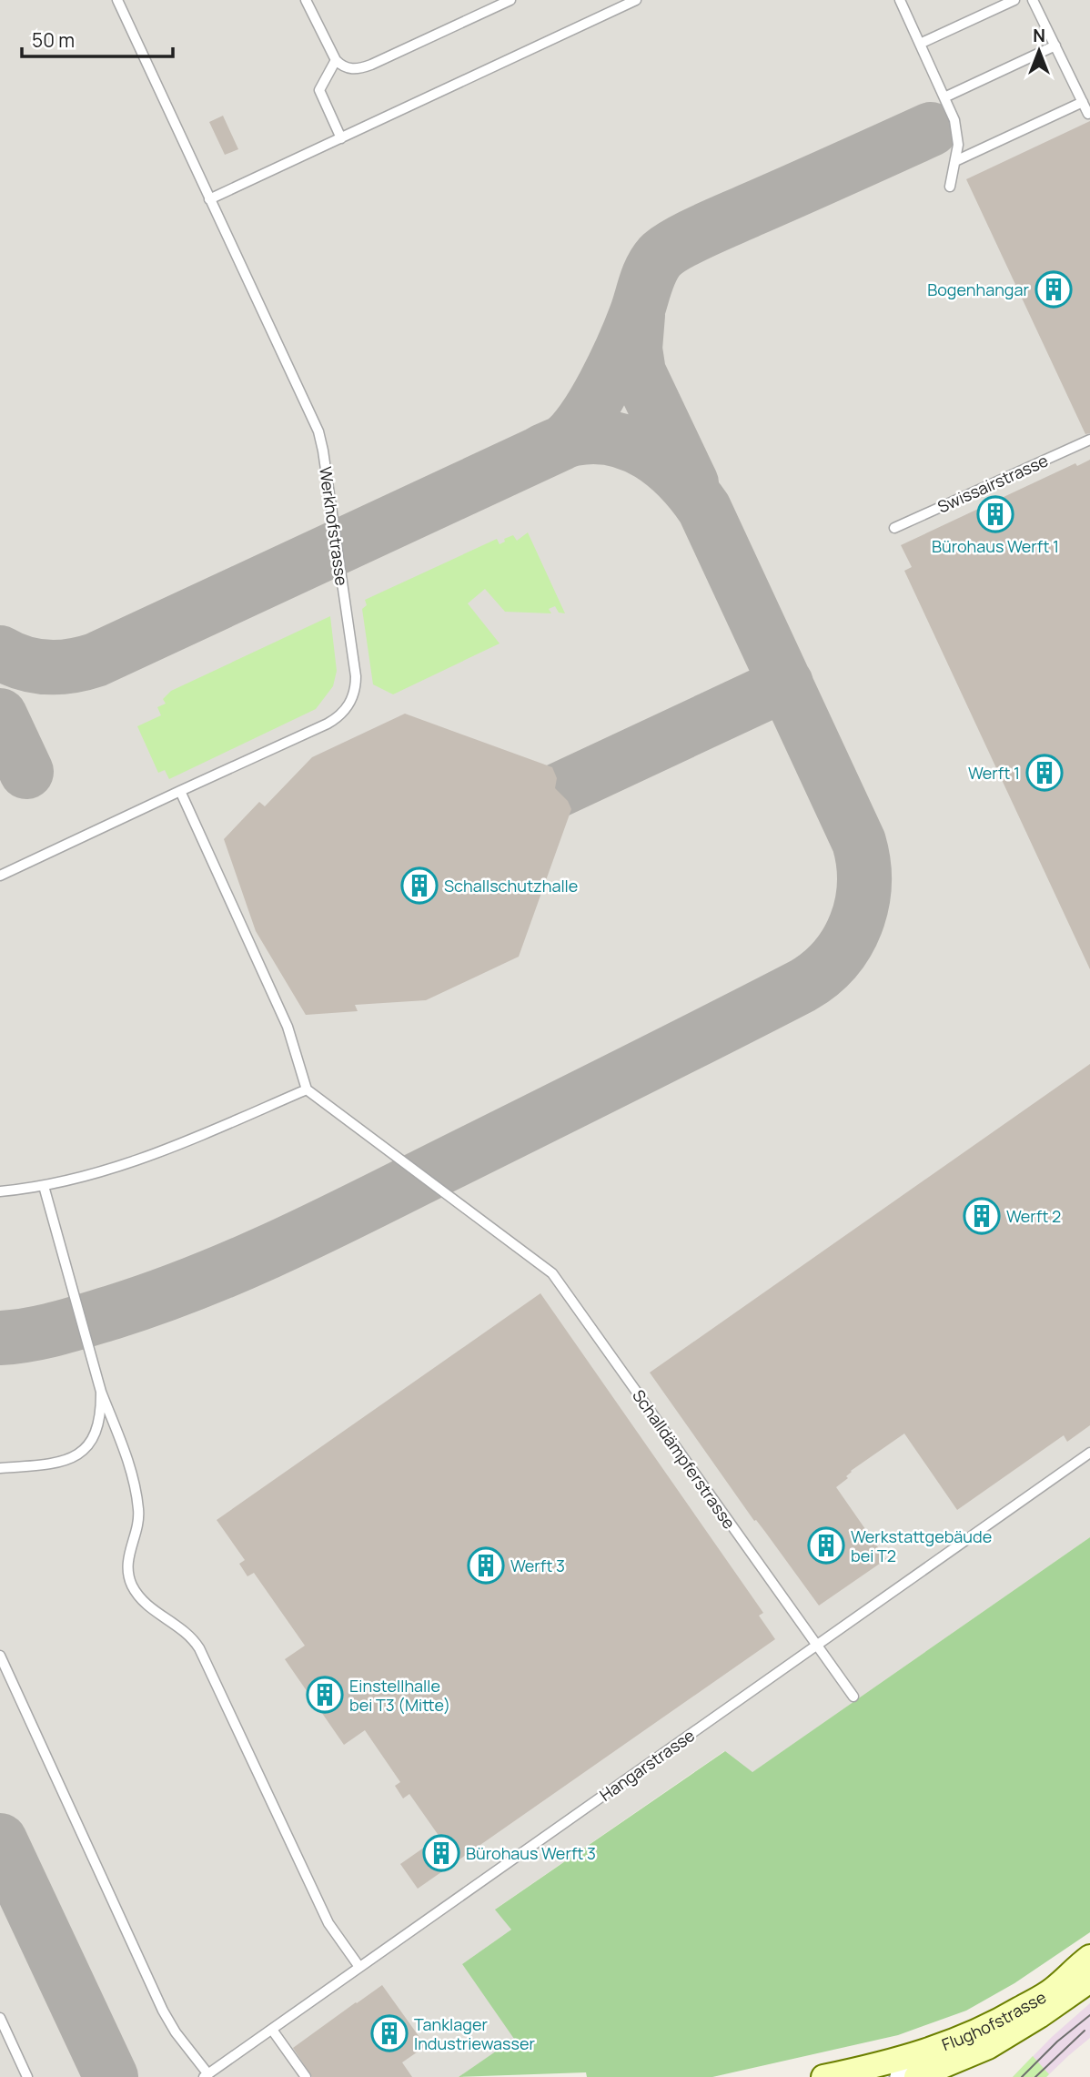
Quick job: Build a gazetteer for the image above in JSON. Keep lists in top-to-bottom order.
{
  "streets": {
    "main road": ["Flughofstrasse"],
    "lane": [
      "Swissairstrasse",
      "Werkhofstrasse",
      "Schalldämpferstrasse",
      "Hangarstrasse"
    ]
  },
  "crossings": [
    ["Schalldämpferstrasse", "Hangarstrasse"]
  ],
  "places": {
    "building": [
      "Bogenhangar",
      "Bürohaus Werft 1",
      "Werft 1",
      "Schallschutzhalle",
      "Werft 2",
      "Werkstattgebäude bei T2",
      "Werft 3",
      "Einstellhalle bei T3 (Mitte)",
      "Bürohaus Werft 3",
      "Tanklager Industriewasser"
    ]
  },
  "scale_bar": "50 m",
  "north": "top"
}
